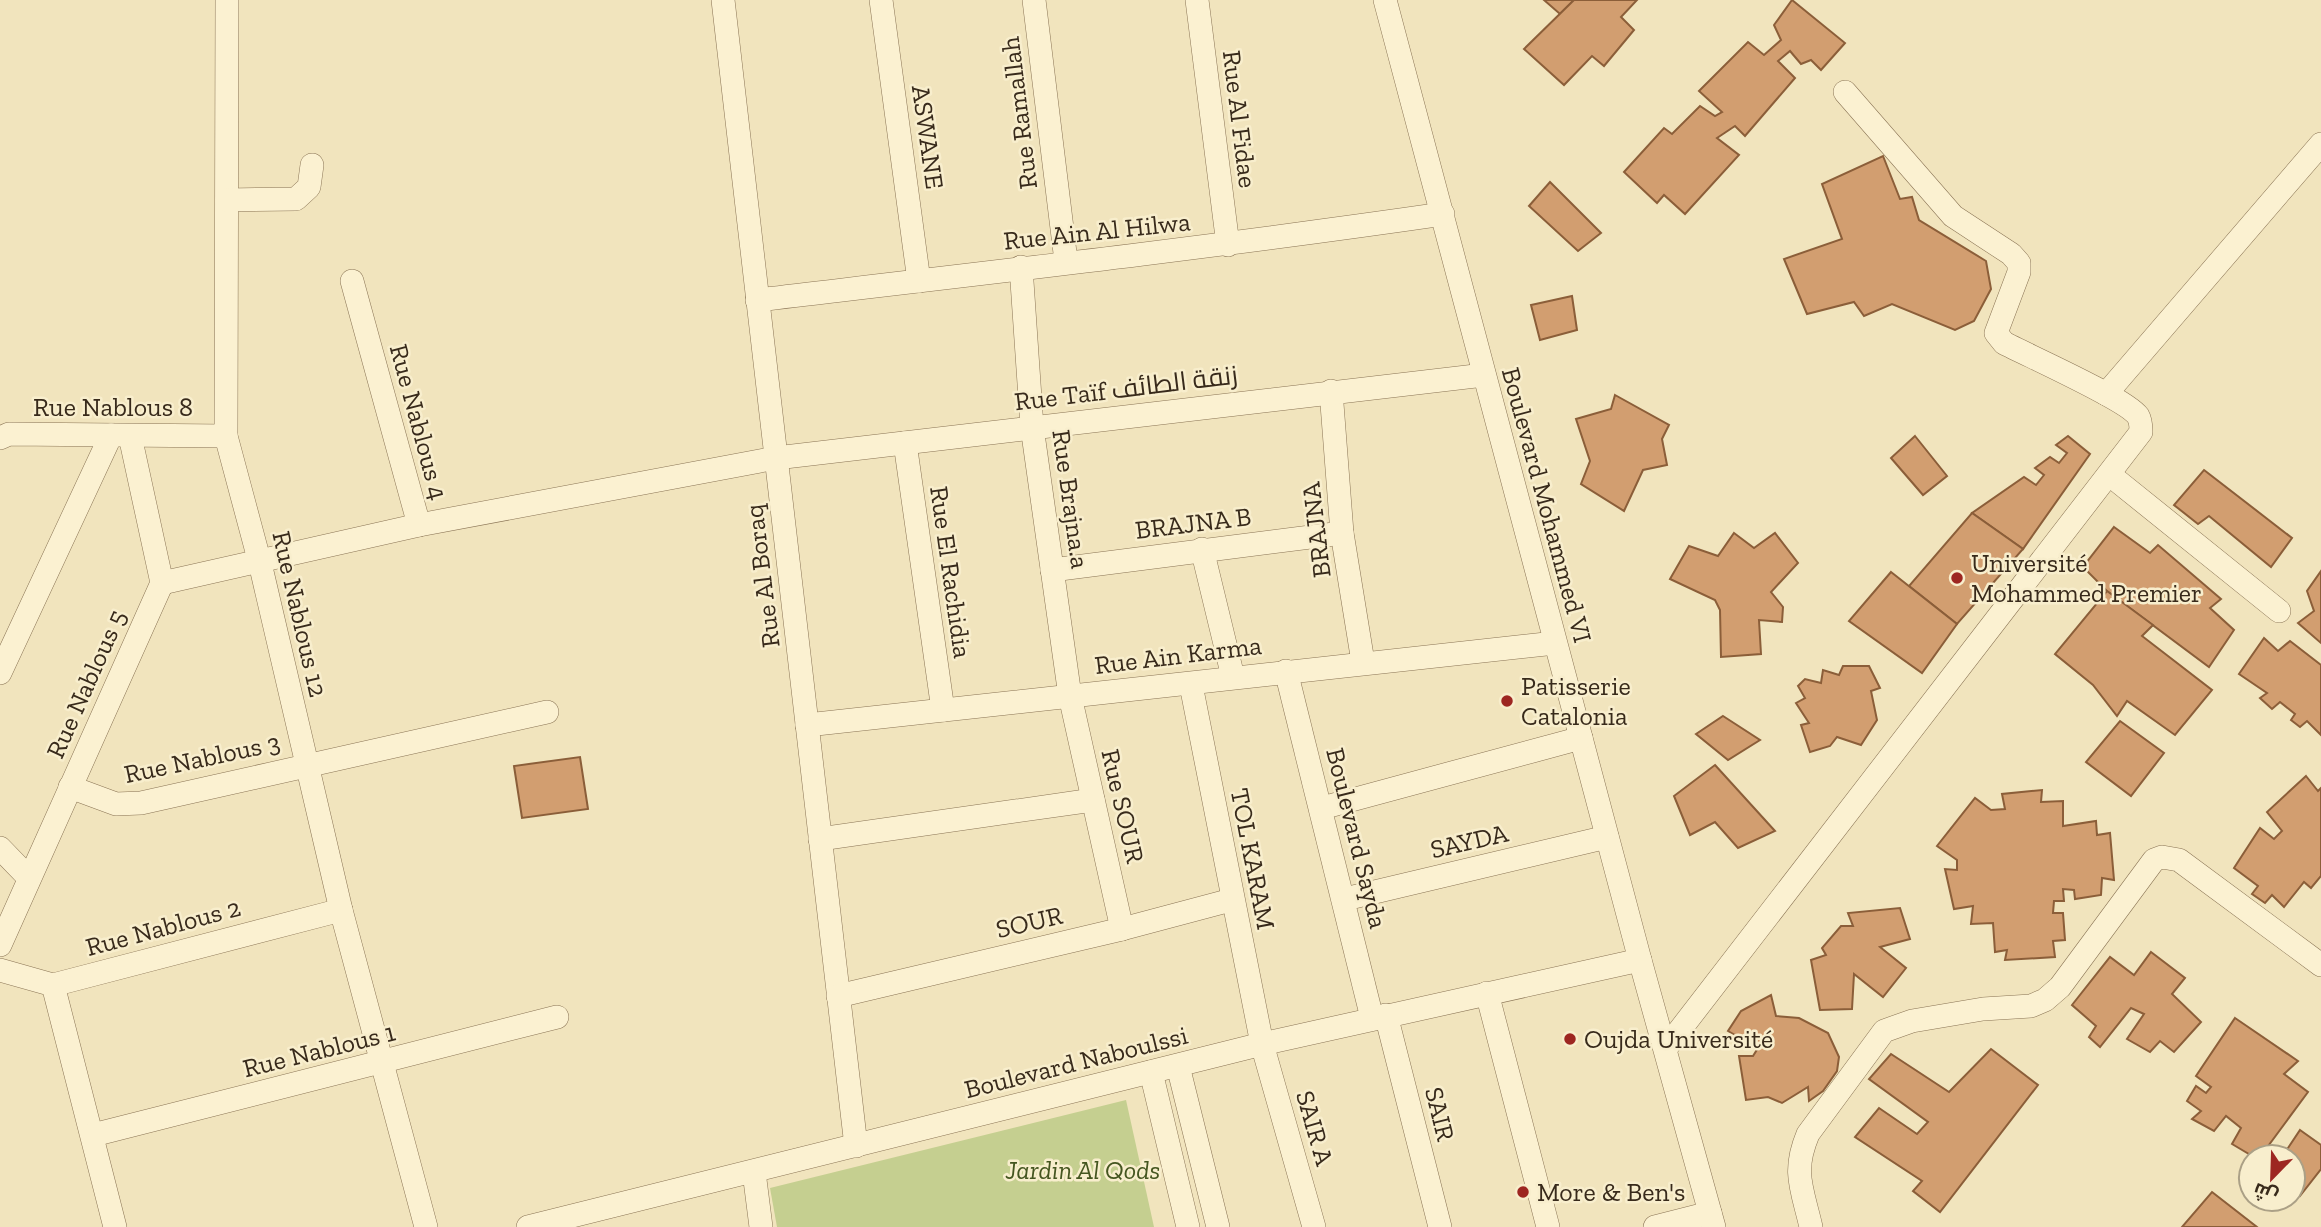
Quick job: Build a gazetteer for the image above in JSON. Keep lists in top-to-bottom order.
{
  "streets": {
    "street": [
      "Rue Ramallah",
      "Rue Al Fidae",
      "ASWANE",
      "Rue Ain Al Hilwa",
      "Rue Taïf زنقة الطائف",
      "Rue Nablous 8",
      "Rue Nablous 4",
      "Rue Brajna.a",
      "Boulevard Mohammed VI",
      "BRAJNA B",
      "BRAJNA",
      "Rue El Rachidia",
      "Rue Al Boraq",
      "Rue Nablous 12",
      "Rue Ain Karma",
      "Rue Nablous 5",
      "Rue Nablous 3",
      "Rue SOUR",
      "Boulevard Sayda",
      "SAYDA",
      "TOL KARAM",
      "SOUR",
      "Rue Nablous 2",
      "Rue Nablous 1",
      "Boulevard Naboulssi",
      "SAIR",
      "SAIR A"
    ]
  },
  "crossings": [
    ["Rue Ramallah", "Rue Ain Al Hilwa"],
    ["Rue Al Fidae", "Rue Ain Al Hilwa"],
    ["ASWANE", "Rue Ain Al Hilwa"],
    ["Rue Ain Al Hilwa", "Rue Brajna.a"],
    ["Rue Ain Al Hilwa", "Boulevard Mohammed VI"],
    ["Rue Ain Al Hilwa", "Rue Al Boraq"],
    ["Rue Taïf زنقة الطائف", "Rue Nablous 4"],
    ["Rue Taïf زنقة الطائف", "Rue Brajna.a"],
    ["Rue Taïf زنقة الطائف", "Boulevard Mohammed VI"],
    ["Rue Taïf زنقة الطائف", "BRAJNA"],
    ["Rue Taïf زنقة الطائف", "Rue El Rachidia"],
    ["Rue Taïf زنقة الطائف", "Rue Al Boraq"],
    ["Rue Nablous 8", "Rue Nablous 12"],
    ["Rue Nablous 4", "Rue Nablous 12"],
    ["Rue Nablous 4", "Rue Nablous 5"],
    ["Rue Brajna.a", "BRAJNA B"],
    ["Rue Brajna.a", "Rue Ain Karma"],
    ["Rue Brajna.a", "Rue SOUR"],
    ["Boulevard Mohammed VI", "Rue Ain Karma"],
    ["Boulevard Mohammed VI", "SAYDA"],
    ["Boulevard Mohammed VI", "Boulevard Naboulssi"],
    ["BRAJNA B", "BRAJNA"],
    ["BRAJNA", "Rue Ain Karma"],
    ["Rue El Rachidia", "Rue Ain Karma"],
    ["Rue Al Boraq", "Rue Ain Karma"],
    ["Rue Al Boraq", "SOUR"],
    ["Rue Al Boraq", "Boulevard Naboulssi"],
    ["Rue Nablous 12", "Rue Nablous 3"],
    ["Rue Nablous 12", "Rue Nablous 2"],
    ["Rue Nablous 12", "Rue Nablous 1"],
    ["Rue Ain Karma", "Rue SOUR"],
    ["Rue Ain Karma", "Boulevard Sayda"],
    ["Rue Ain Karma", "TOL KARAM"],
    ["Rue Nablous 5", "Rue Nablous 3"],
    ["Rue SOUR", "SOUR"],
    ["Boulevard Sayda", "SAYDA"],
    ["Boulevard Sayda", "Boulevard Naboulssi"],
    ["Boulevard Sayda", "SAIR"],
    ["TOL KARAM", "SOUR"],
    ["TOL KARAM", "Boulevard Naboulssi"],
    ["TOL KARAM", "SAIR A"],
    ["Boulevard Naboulssi", "SAIR"],
    ["Boulevard Naboulssi", "SAIR A"]
  ],
  "parks": ["Jardin Al Qods"],
  "places": [
    "Université Mohammed Premier",
    "Patisserie Catalonia",
    "Oujda Université",
    "More & Ben's"
  ],
  "north": "bottom left"
}
